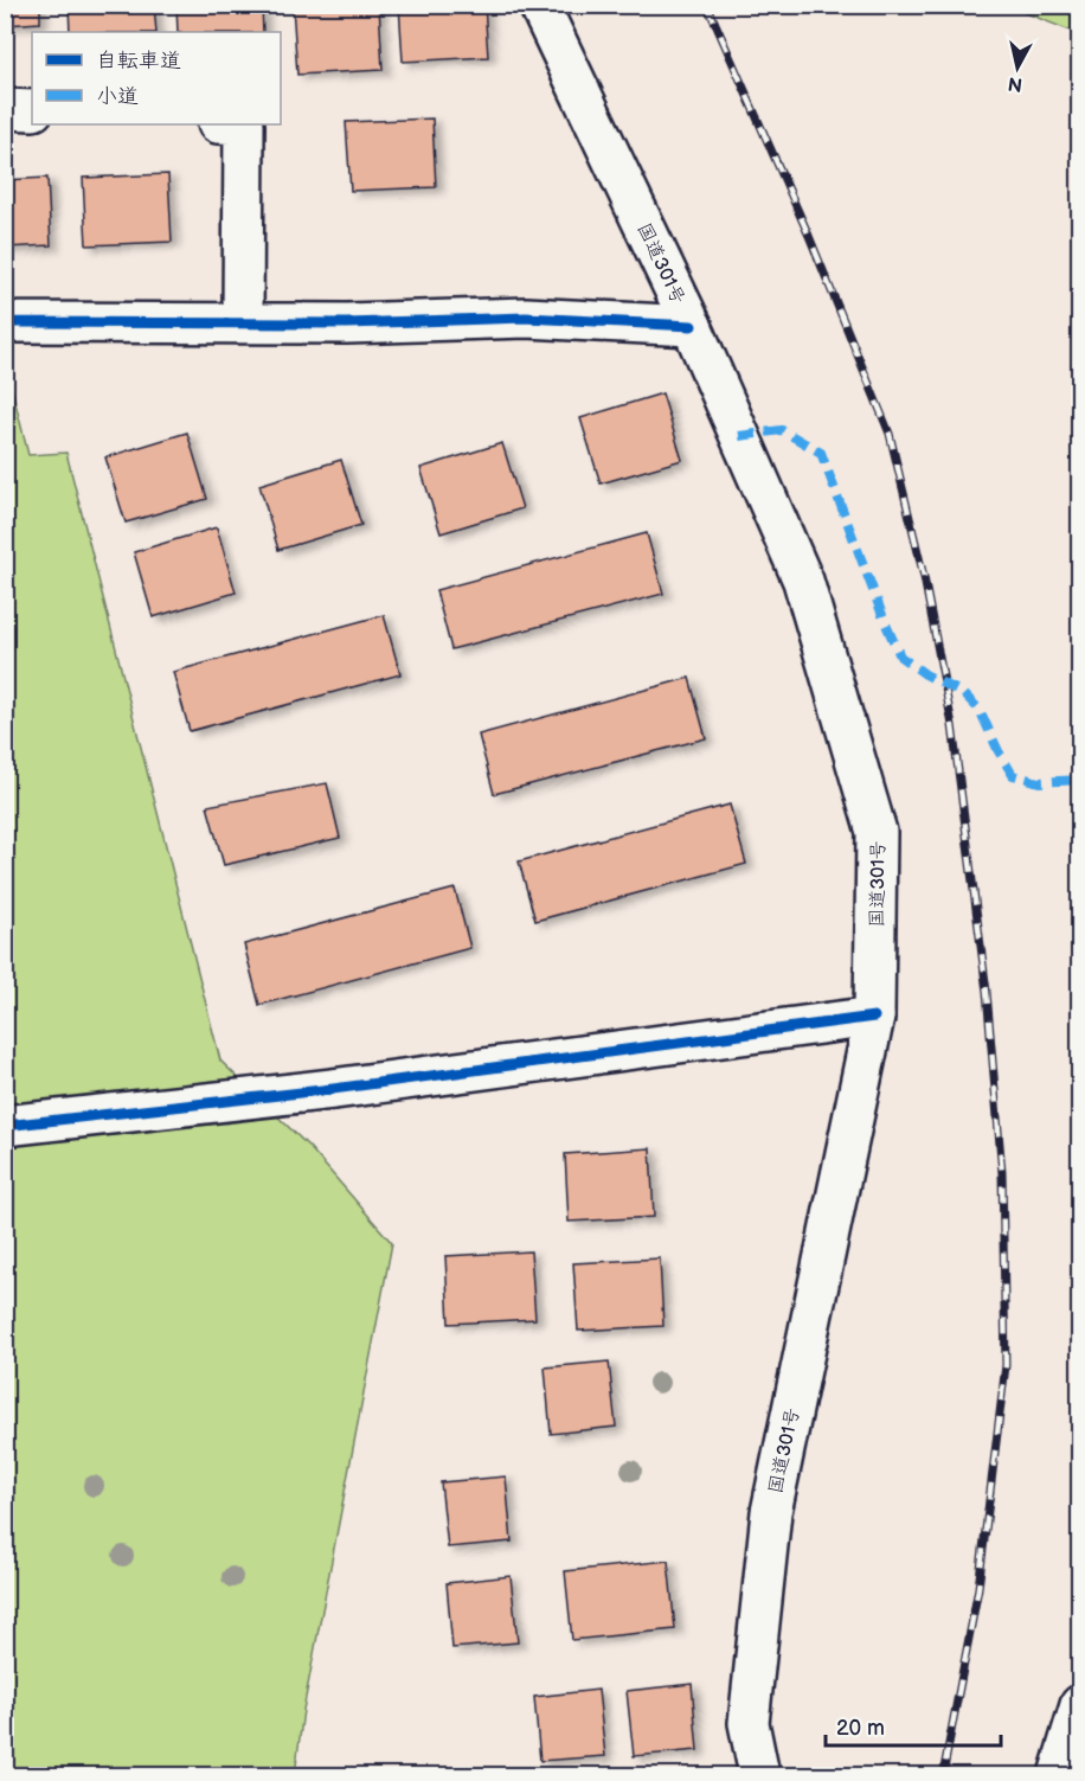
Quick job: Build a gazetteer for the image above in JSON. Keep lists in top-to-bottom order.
{
  "streets": {
    "main road": ["国道301号"]
  },
  "legend": ["自転車道", "小道"],
  "scale_bar": "20 m",
  "north": "bottom"
}
